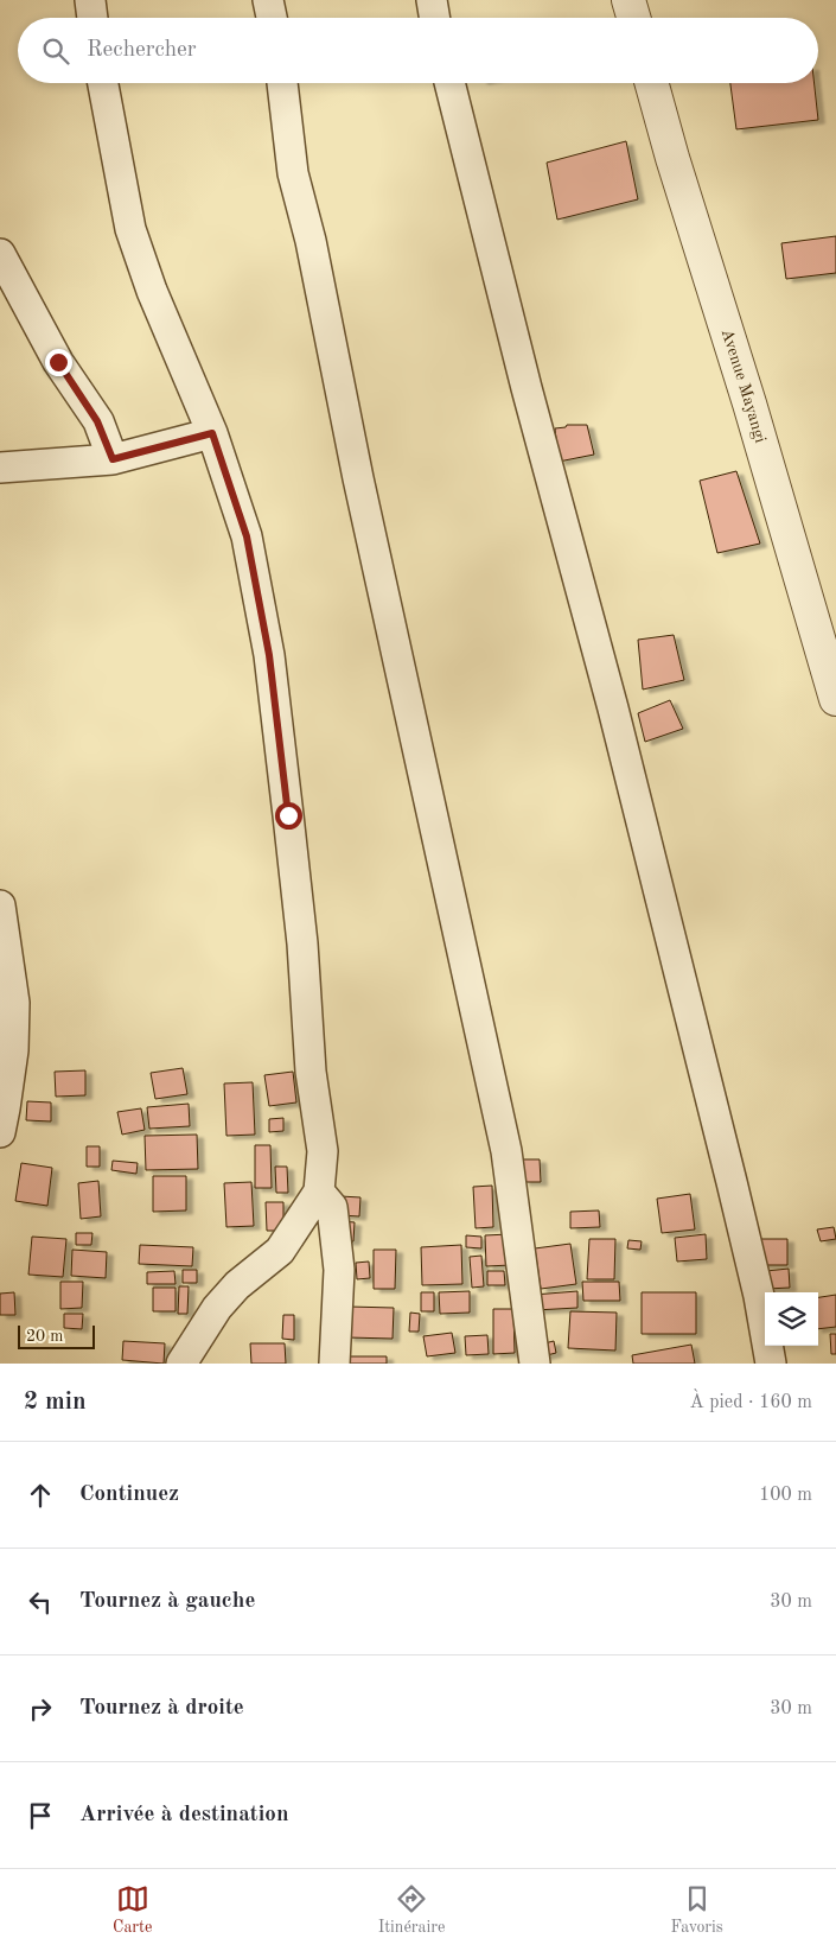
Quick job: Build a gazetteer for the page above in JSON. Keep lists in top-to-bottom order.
{
  "streets": {
    "street": ["Avenue Mayangi"]
  },
  "scale_bar": "20 m",
  "page": {
    "search": "Rechercher",
    "scale": "20 m",
    "heading": ["2 min", "À pied · 160 m"],
    "list": [
      ["Continuez", "100 m"],
      ["Tournez à gauche", "30 m"],
      ["Tournez à droite", "30 m"],
      "Arrivée à destination"
    ],
    "nav": ["Carte", "Itinéraire", "Favoris"]
  }
}
